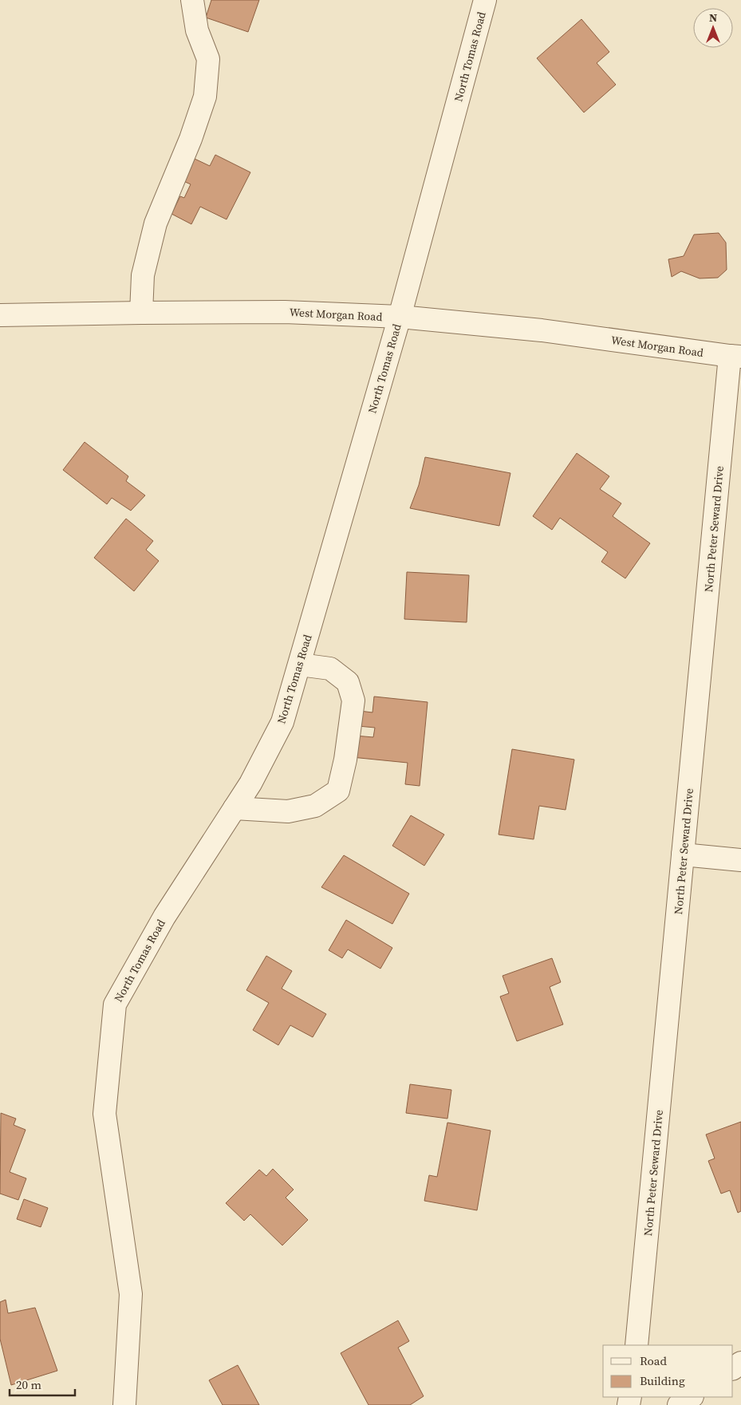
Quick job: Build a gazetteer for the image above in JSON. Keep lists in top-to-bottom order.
{
  "streets": {
    "street": ["North Tomas Road", "West Morgan Road", "North Peter Seward Drive"]
  },
  "crossings": [
    ["North Tomas Road", "West Morgan Road"],
    ["West Morgan Road", "North Peter Seward Drive"]
  ],
  "legend": ["Road", "Building"],
  "scale_bar": "20 m",
  "north": "top"
}
